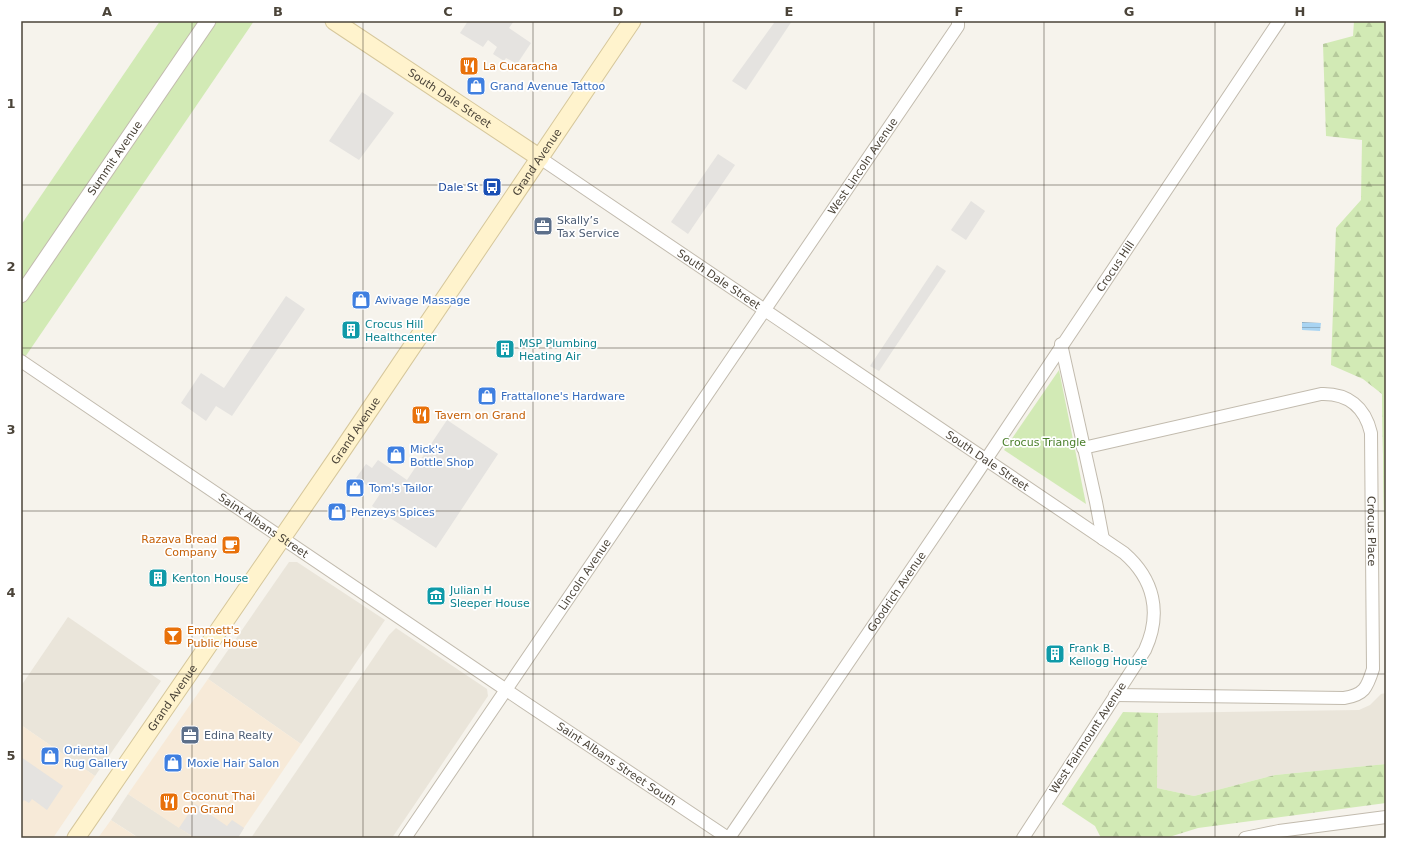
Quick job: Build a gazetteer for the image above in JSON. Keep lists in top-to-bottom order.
{
  "streets": {
    "main road": ["South Dale Street", "Grand Avenue"],
    "street": [
      "Summit Avenue",
      "West Lincoln Avenue",
      "Crocus Hill",
      "Saint Albans Street",
      "Crocus Place",
      "Lincoln Avenue",
      "Goodrich Avenue",
      "West Fairmount Avenue",
      "Saint Albans Street South"
    ]
  },
  "crossings": [
    ["South Dale Street", "Grand Avenue"],
    ["South Dale Street", "West Lincoln Avenue"],
    ["South Dale Street", "Lincoln Avenue"],
    ["South Dale Street", "Goodrich Avenue"],
    ["South Dale Street", "West Fairmount Avenue"],
    ["Grand Avenue", "Saint Albans Street"],
    ["West Lincoln Avenue", "Lincoln Avenue"],
    ["Crocus Hill", "Goodrich Avenue"],
    ["Saint Albans Street", "Lincoln Avenue"],
    ["Saint Albans Street", "Saint Albans Street South"],
    ["Crocus Place", "West Fairmount Avenue"],
    ["Lincoln Avenue", "Saint Albans Street South"],
    ["Goodrich Avenue", "Saint Albans Street South"]
  ],
  "parks": ["Crocus Triangle"],
  "places": {
    "restaurant": ["La Cucaracha", "Tavern on Grand", "Coconut Thai on Grand"],
    "shop": [
      "Grand Avenue Tattoo",
      "Avivage Massage",
      "Frattallone's Hardware",
      "Mick's Bottle Shop",
      "Tom's Tailor",
      "Penzeys Spices",
      "Oriental Rug Gallery",
      "Moxie Hair Salon"
    ],
    "bus stop": ["Dale St"],
    "office": ["Skally’s Tax Service", "Edina Realty"],
    "building": [
      "Crocus Hill Healthcenter",
      "MSP Plumbing Heating Air",
      "Kenton House",
      "Frank B. Kellogg House"
    ],
    "cafe": ["Razava Bread Company"],
    "museum": ["Julian H Sleeper House"],
    "bar": ["Emmett's Public House"]
  },
  "grid": {
    "columns": [
      "A",
      "B",
      "C",
      "D",
      "E",
      "F",
      "G",
      "H"
    ],
    "rows": [
      "1",
      "2",
      "3",
      "4",
      "5"
    ]
  }
}
